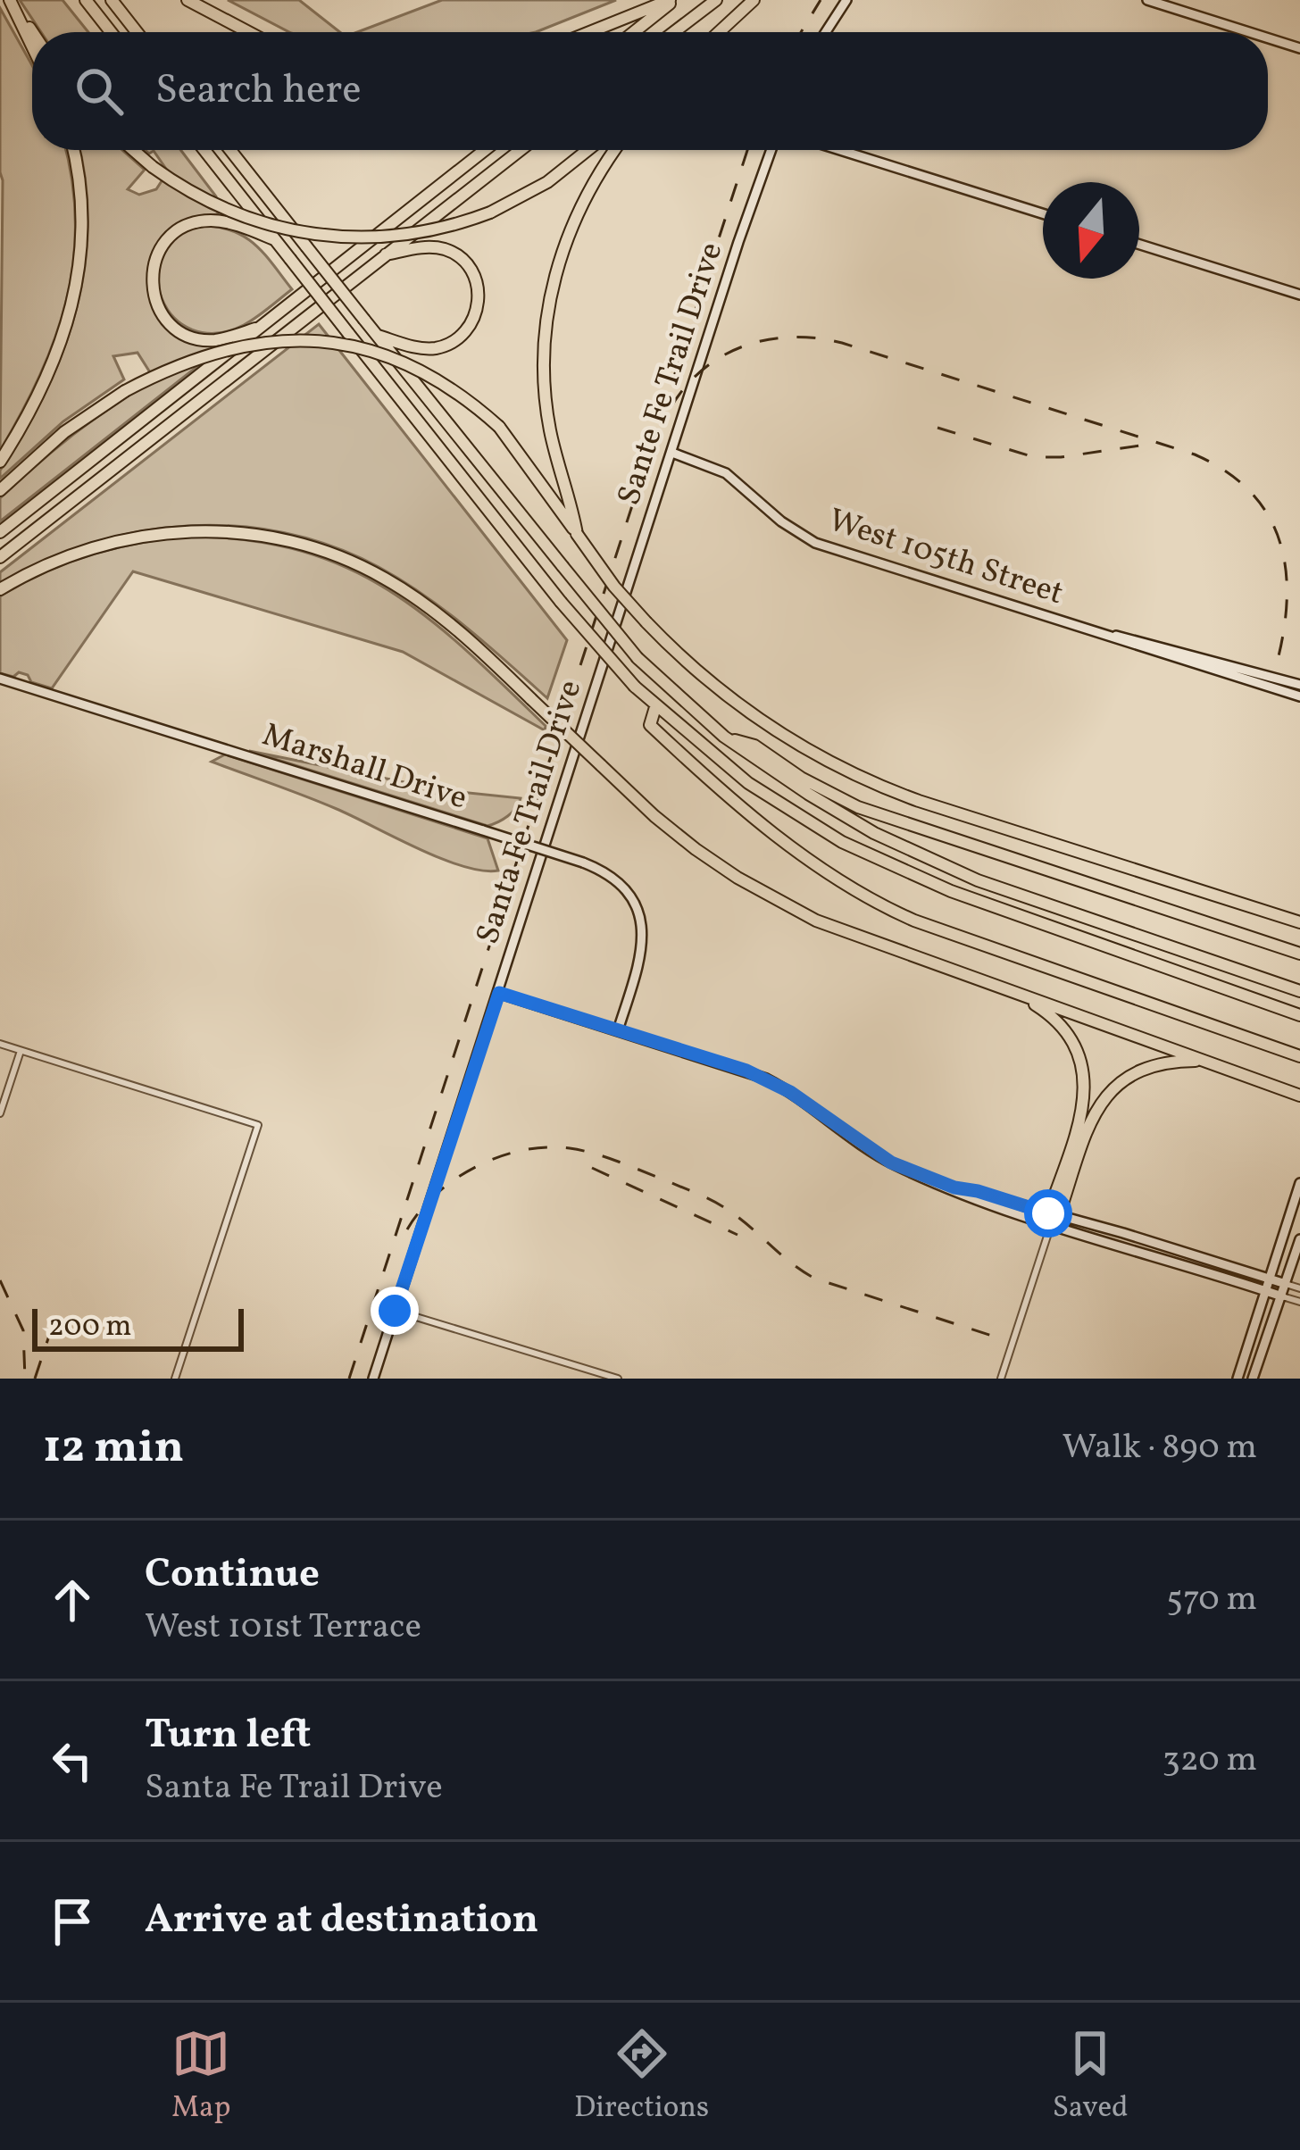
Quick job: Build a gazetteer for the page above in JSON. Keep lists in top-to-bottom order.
{
  "streets": {
    "main road": [
      "Sante Fe Trail Drive",
      "West 105th Street",
      "Marshall Drive",
      "Santa Fe Trail Drive"
    ]
  },
  "crossings": [
    ["Sante Fe Trail Drive", "West 105th Street"],
    ["Sante Fe Trail Drive", "Santa Fe Trail Drive"]
  ],
  "scale_bar": "200 m",
  "north": "bottom",
  "page": {
    "search": "Search here",
    "scale": "200 m",
    "heading": ["12 min", "Walk · 890 m"],
    "list": [
      ["Continue", "West 101st Terrace", "570 m"],
      ["Turn left", "Santa Fe Trail Drive", "320 m"],
      "Arrive at destination"
    ],
    "nav": ["Map", "Directions", "Saved"]
  }
}
